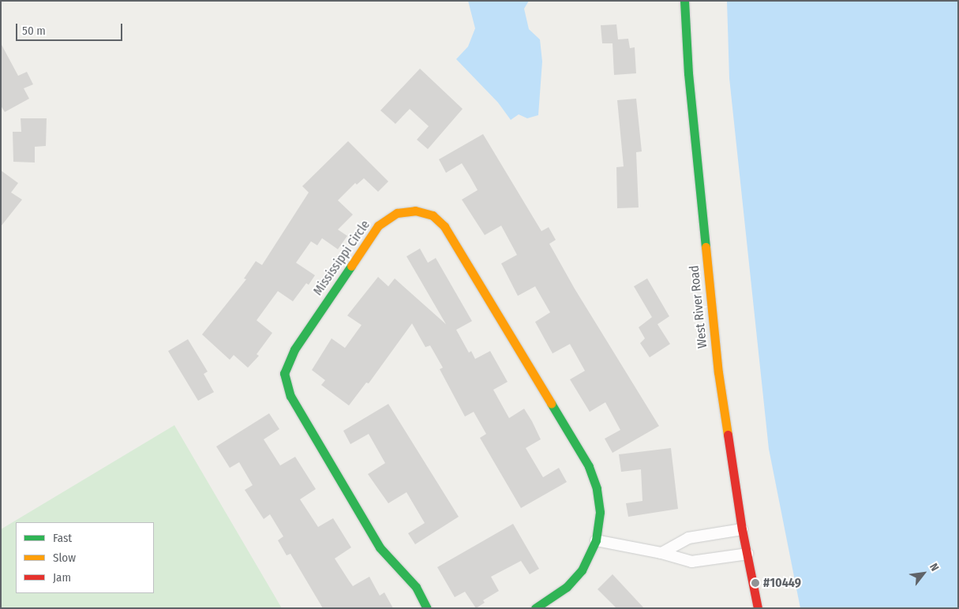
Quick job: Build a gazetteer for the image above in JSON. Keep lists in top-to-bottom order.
{
  "streets": {
    "street": ["Mississippi Circle", "West River Road"]
  },
  "places": ["#10449"],
  "legend": ["Fast", "Slow", "Jam"],
  "scale_bar": "50 m",
  "north": "top right"
}
